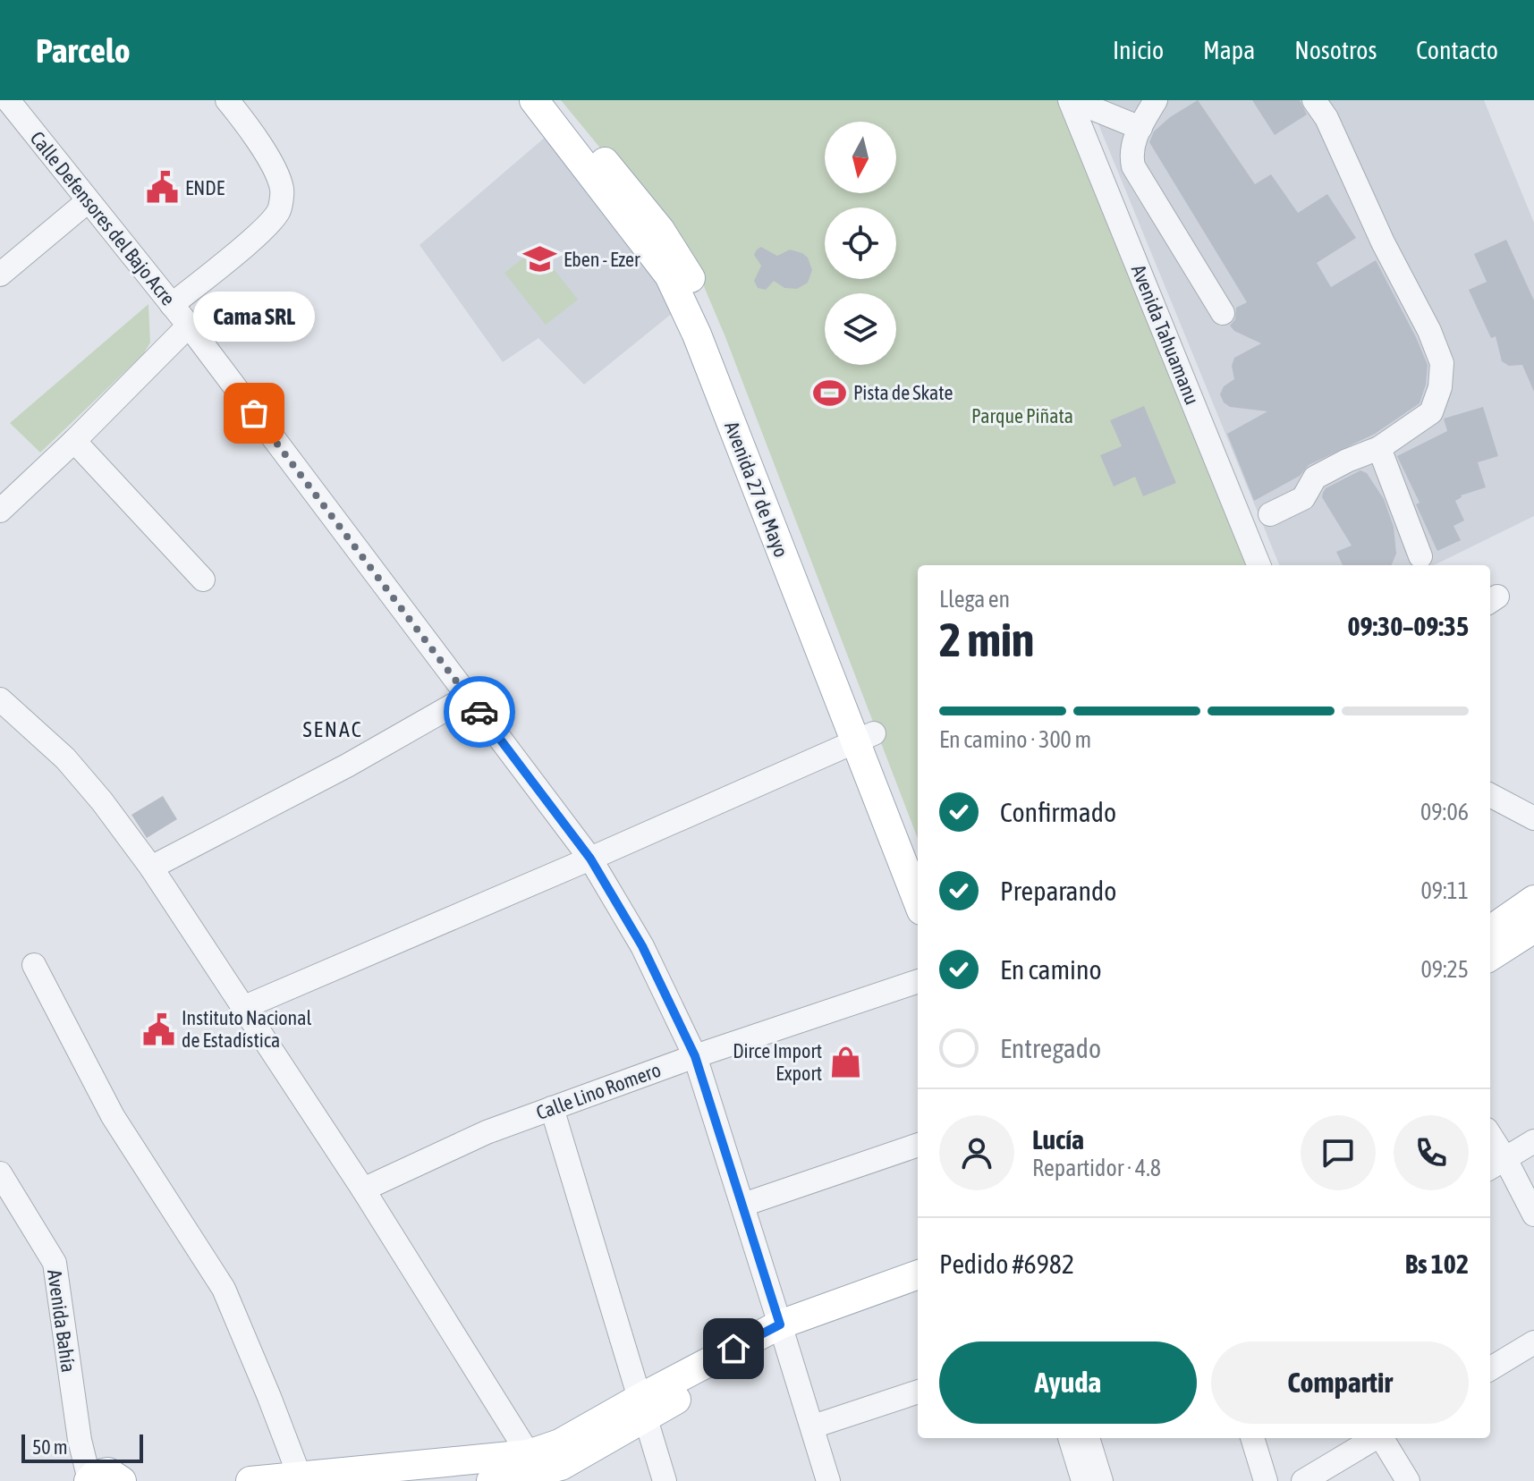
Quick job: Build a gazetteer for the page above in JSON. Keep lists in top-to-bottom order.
{
  "streets": {
    "main road": ["Avenida 27 de Mayo"],
    "street": [
      "Calle Defensores del Bajo Acre",
      "Avenida Tahuamanu",
      "Calle Lino Romero",
      "Avenida Bahía"
    ]
  },
  "crossings": [
    ["Calle Defensores del Bajo Acre", "Calle Lino Romero"]
  ],
  "districts": ["SENAC"],
  "parks": ["Parque Piñata"],
  "places": {
    "public building": ["ENDE", "Instituto Nacional de Estadística"],
    "school or university": ["Eben - Ezer"],
    "sports": ["Pista de Skate"],
    "other": ["Cama SRL"],
    "shop": ["Dirce Import Export"]
  },
  "scale_bar": "50 m",
  "north": "bottom",
  "page": {
    "header": "Parcelo",
    "nav": [
      "Inicio",
      "Mapa",
      "Nosotros",
      "Contacto"
    ],
    "bubble": "Cama SRL",
    "heading": ["2 min", "Llega en", "09:30–09:35"],
    "panel": [
      "Lucía",
      "Repartidor · 4.8",
      "Pedido #6982",
      "Bs 102"
    ],
    "bar": "En camino · 300 m",
    "list": [
      ["Confirmado", "09:06"],
      ["Preparando", "09:11"],
      ["En camino", "09:25"],
      "Entregado"
    ],
    "buttons": ["Ayuda", "Compartir"],
    "scale": "50 m"
  }
}
